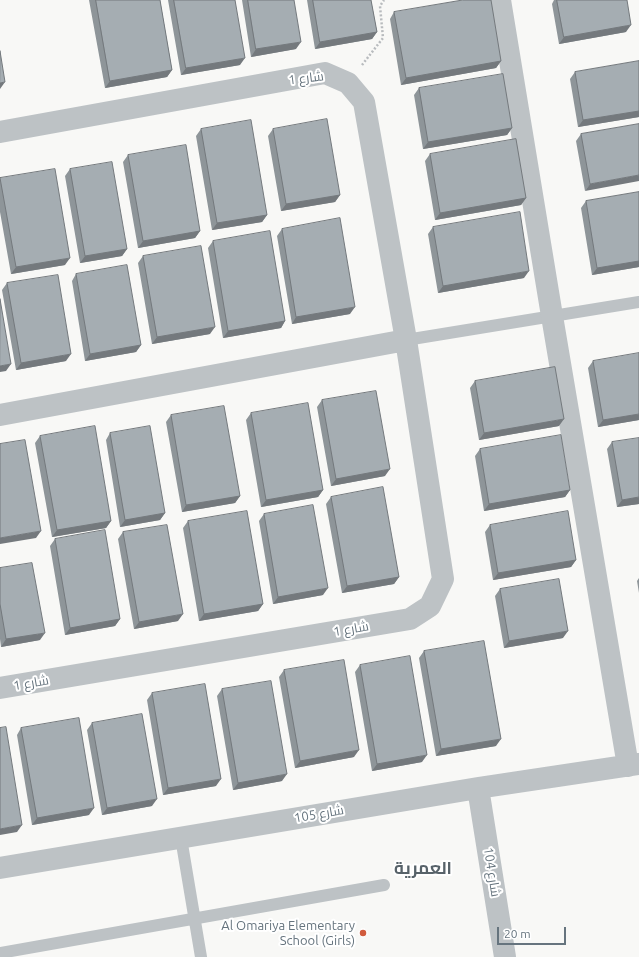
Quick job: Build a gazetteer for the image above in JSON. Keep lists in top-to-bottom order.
{
  "streets": {
    "street": ["شارع 1", "شارع 105", "شارع 104"]
  },
  "crossings": [
    ["شارع 105", "شارع 104"]
  ],
  "districts": ["العمرية"],
  "places": ["Al Omariya Elementary School (Girls)"],
  "scale_bar": "20 m"
}
